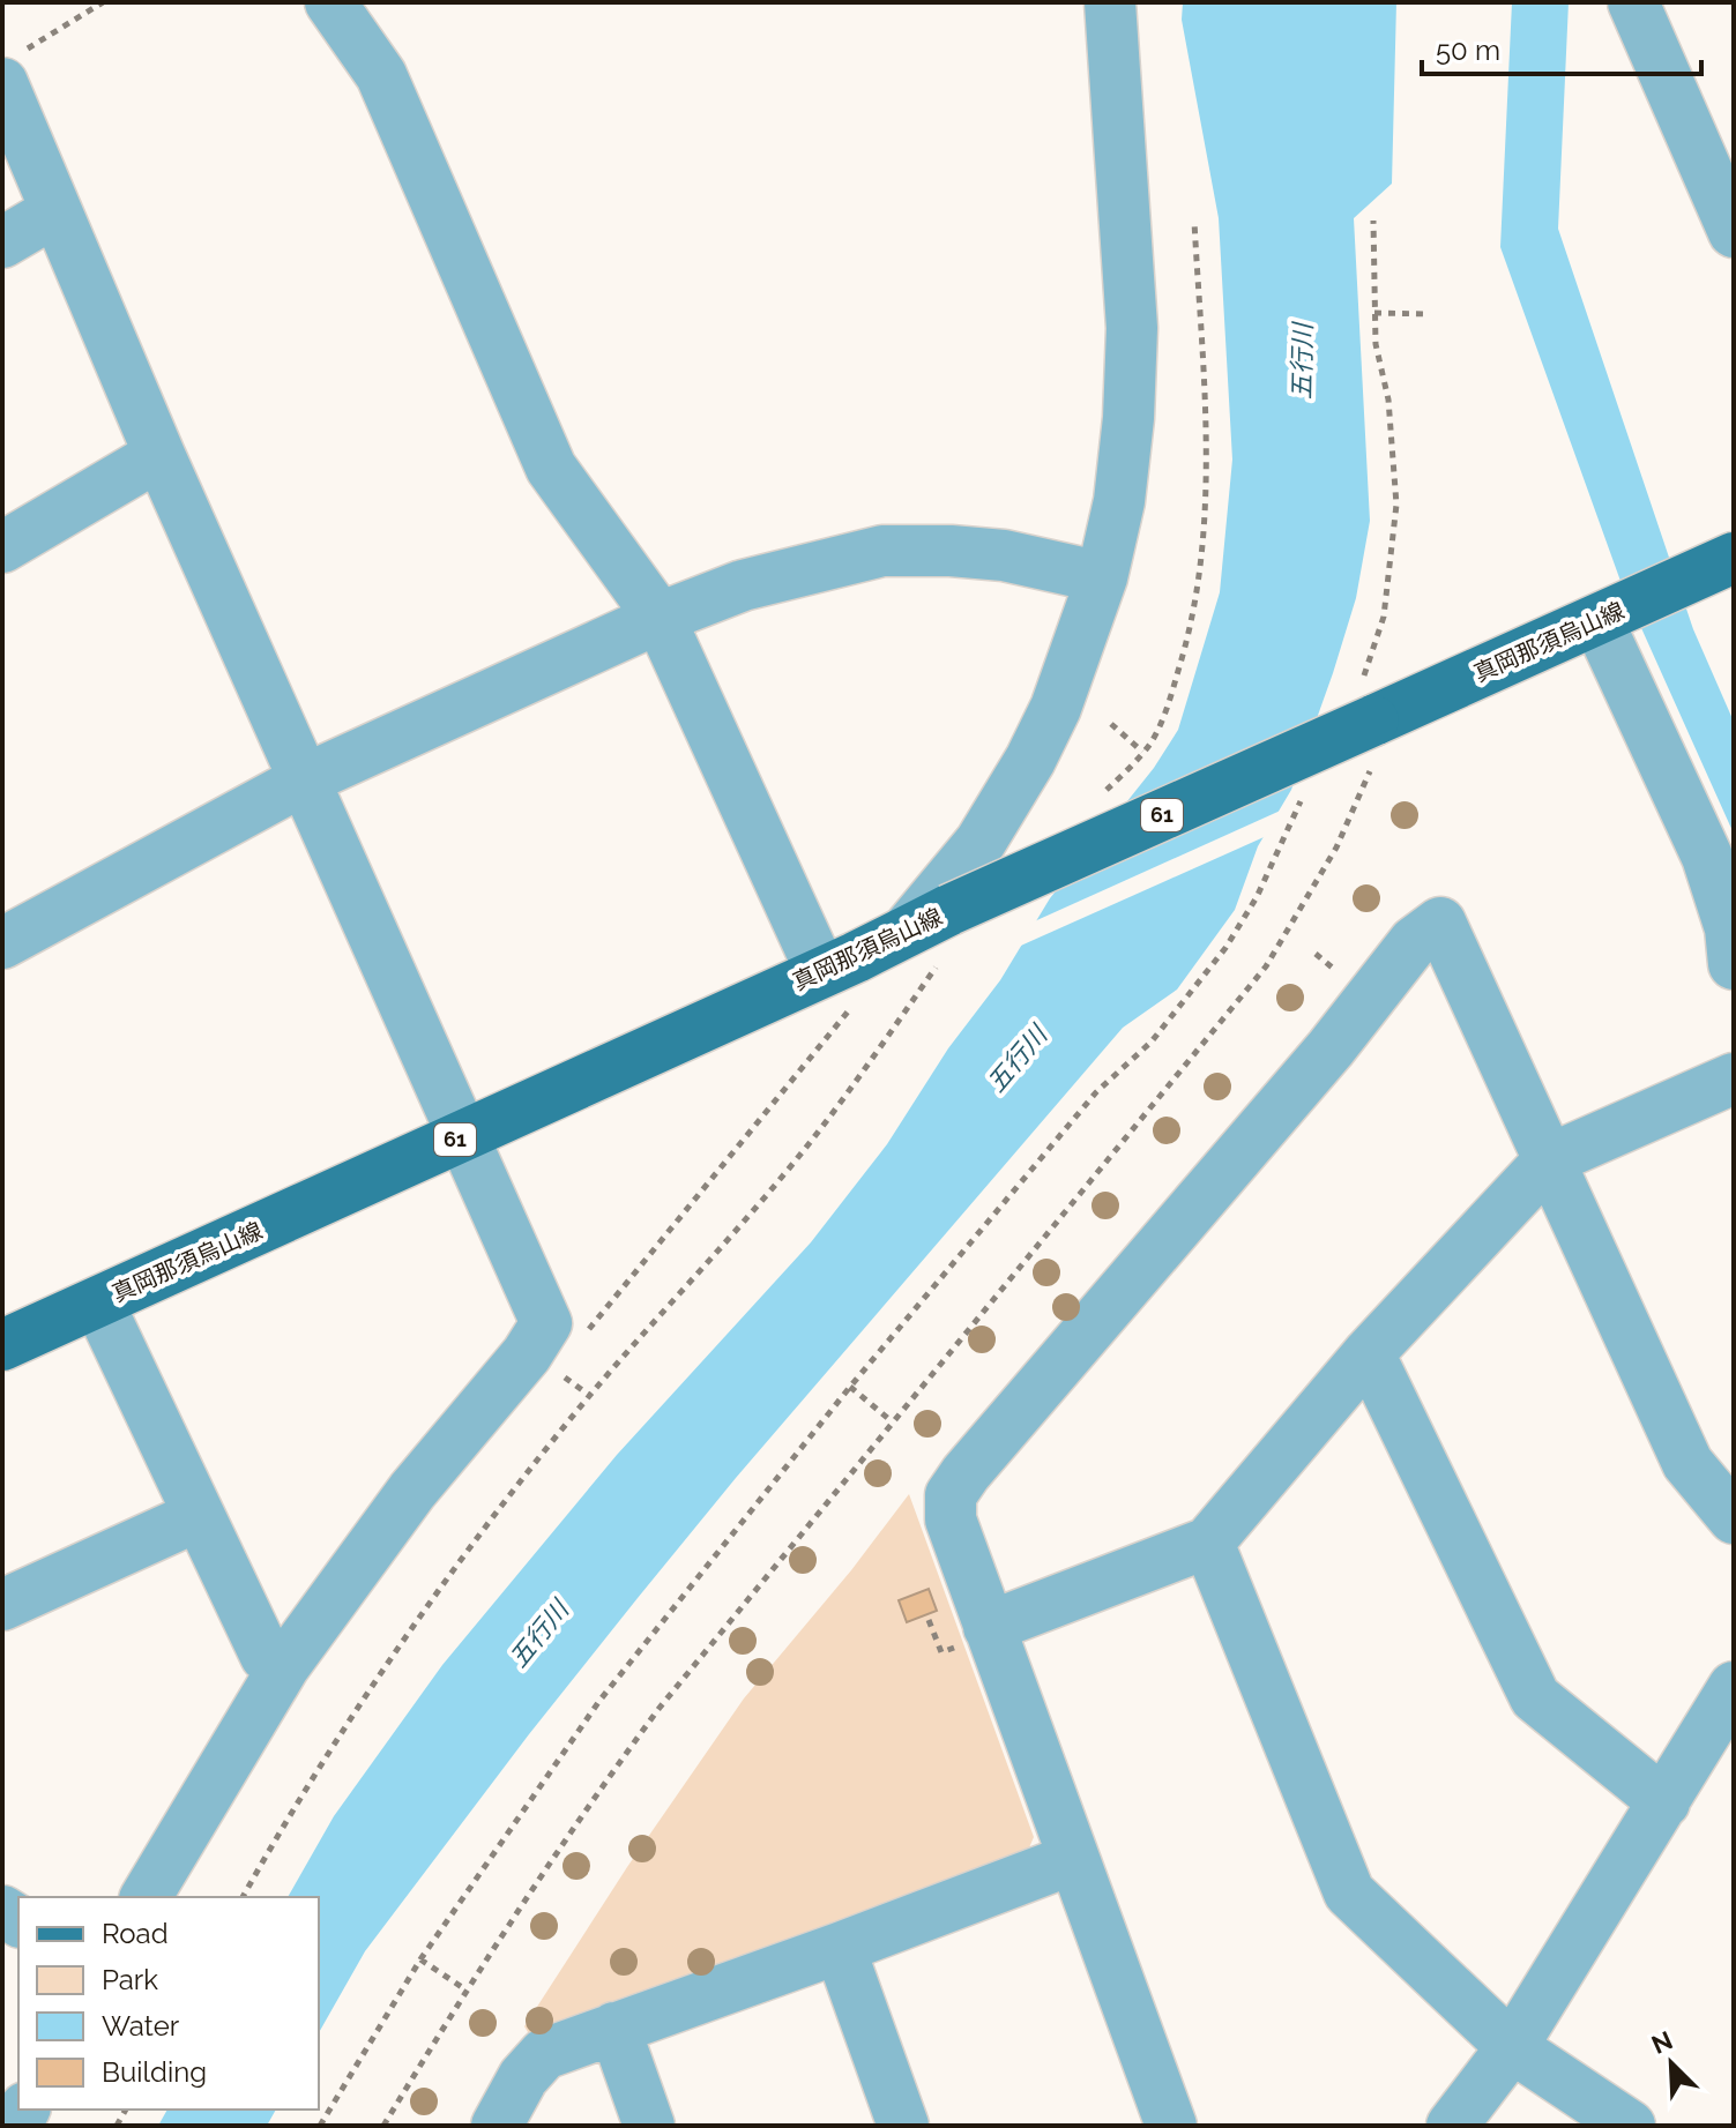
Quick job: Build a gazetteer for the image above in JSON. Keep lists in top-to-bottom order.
{
  "streets": {
    "main road": ["真岡那須烏山線", "61"]
  },
  "water": ["五行川"],
  "legend": [
    "Road",
    "Park",
    "Water",
    "Building"
  ],
  "scale_bar": "50 m",
  "north": "top left"
}
